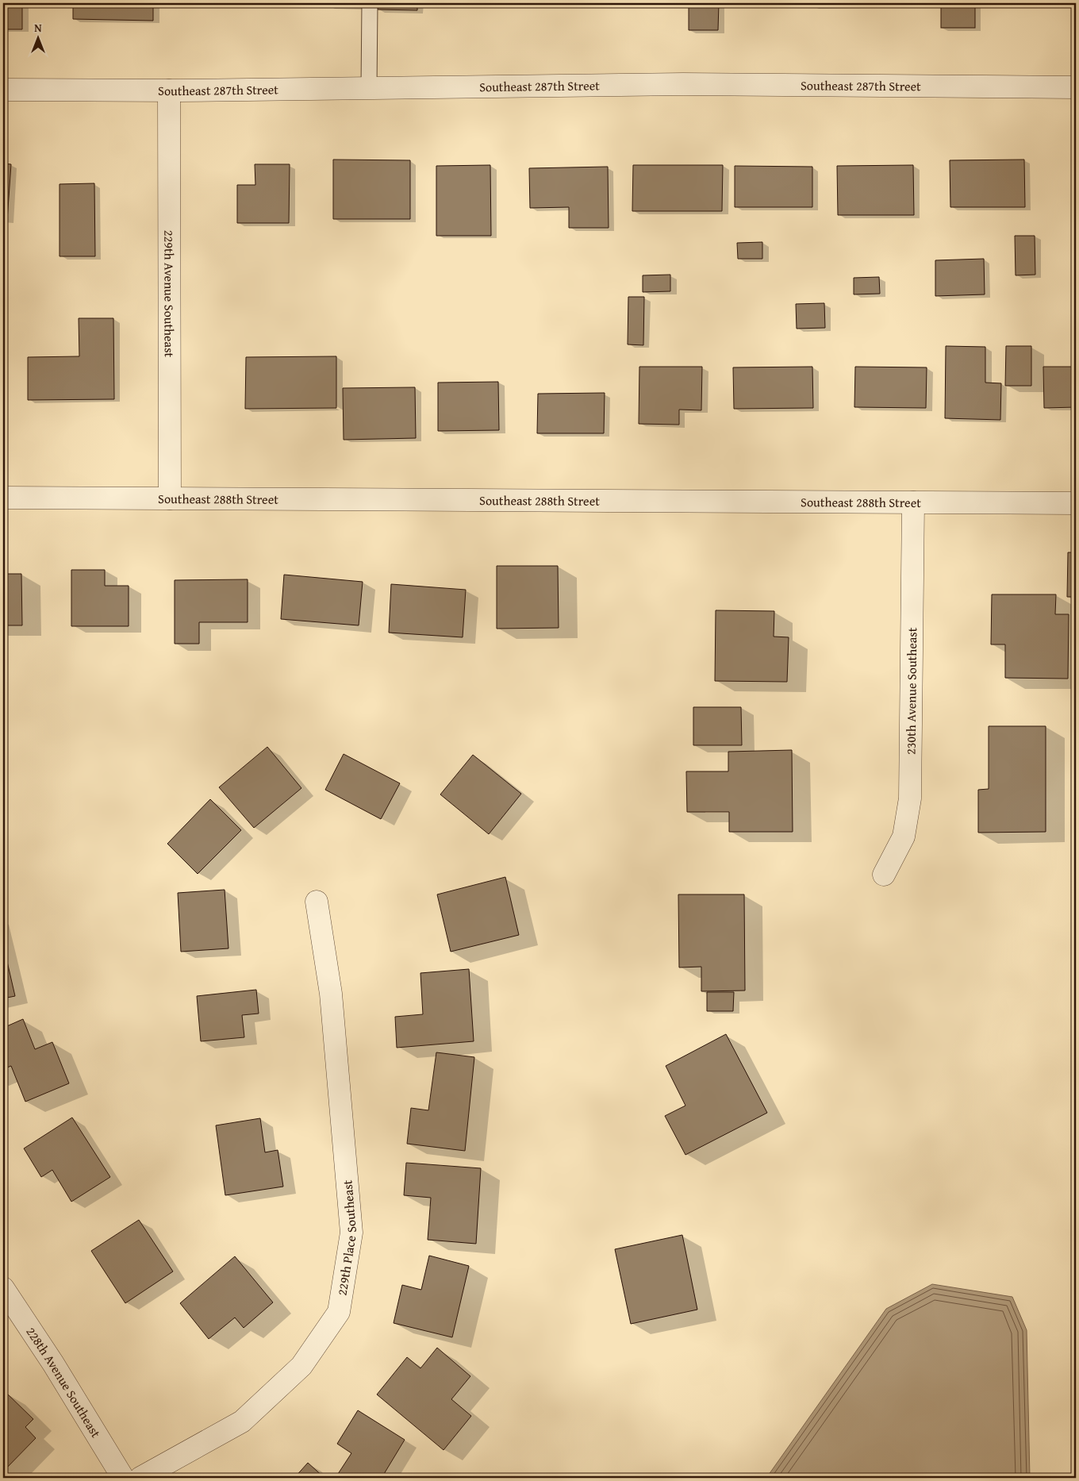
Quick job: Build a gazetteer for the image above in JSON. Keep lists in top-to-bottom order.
{
  "streets": {
    "street": [
      "Southeast 287th Street",
      "229th Avenue Southeast",
      "Southeast 288th Street",
      "230th Avenue Southeast",
      "229th Place Southeast",
      "228th Avenue Southeast"
    ]
  },
  "crossings": [
    ["Southeast 287th Street", "229th Avenue Southeast"],
    ["229th Avenue Southeast", "Southeast 288th Street"],
    ["Southeast 288th Street", "230th Avenue Southeast"]
  ],
  "north": "top"
}
